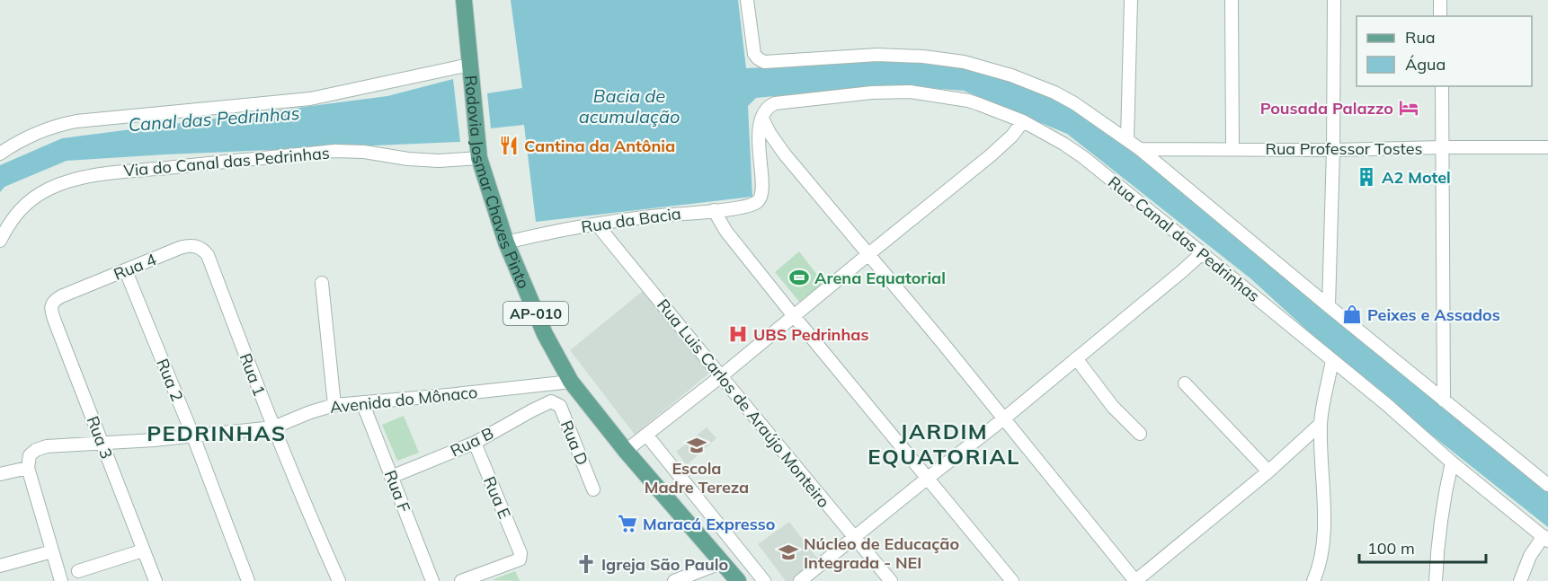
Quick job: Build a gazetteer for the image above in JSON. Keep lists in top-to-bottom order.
{
  "streets": {
    "main road": ["Rodovia Josmar Chaves Pinto", "AP-010"],
    "street": [
      "Rua Professor Tostes",
      "Via do Canal das Pedrinhas",
      "Rua da Bacia",
      "Rua Canal das Pedrinhas",
      "Rua 4",
      "Rua 1",
      "Rua 2",
      "Avenida do Mônaco",
      "Rua Luis Carlos de Araújo Monteiro",
      "Rua 3",
      "Rua B",
      "Rua D",
      "Rua F",
      "Rua E"
    ]
  },
  "crossings": [
    ["Via do Canal das Pedrinhas", "Rodovia Josmar Chaves Pinto"],
    ["Rodovia Josmar Chaves Pinto", "Rua da Bacia"],
    ["Rodovia Josmar Chaves Pinto", "Avenida do Mônaco"],
    ["Rua da Bacia", "Rua Canal das Pedrinhas"],
    ["Rua da Bacia", "Rua Luis Carlos de Araújo Monteiro"],
    ["Rua 4", "Rua 1"],
    ["Rua 4", "Rua 2"],
    ["Rua 4", "Rua 3"],
    ["Rua 1", "Avenida do Mônaco"],
    ["Rua 2", "Avenida do Mônaco"],
    ["Avenida do Mônaco", "Rua 3"],
    ["Avenida do Mônaco", "Rua F"],
    ["Rua B", "Rua D"],
    ["Rua B", "Rua F"],
    ["Rua B", "Rua E"]
  ],
  "districts": ["JARDIM EQUATORIAL", "PEDRINHAS"],
  "water": ["Bacia de acumulação", "Canal das Pedrinhas"],
  "places": {
    "hotel": ["Pousada Palazzo"],
    "restaurant": ["Cantina da Antônia"],
    "building": ["A2 Motel"],
    "sports": ["Arena Equatorial"],
    "shop": ["Peixes e Assados"],
    "hospital": ["UBS Pedrinhas"],
    "school or university": ["Escola Madre Tereza", "Núcleo de Educação Integrada - NEI"],
    "supermarket": ["Maracá Expresso"],
    "church": ["Igreja São Paulo"]
  },
  "legend": ["Rua", "Água"],
  "scale_bar": "100 m"
}
